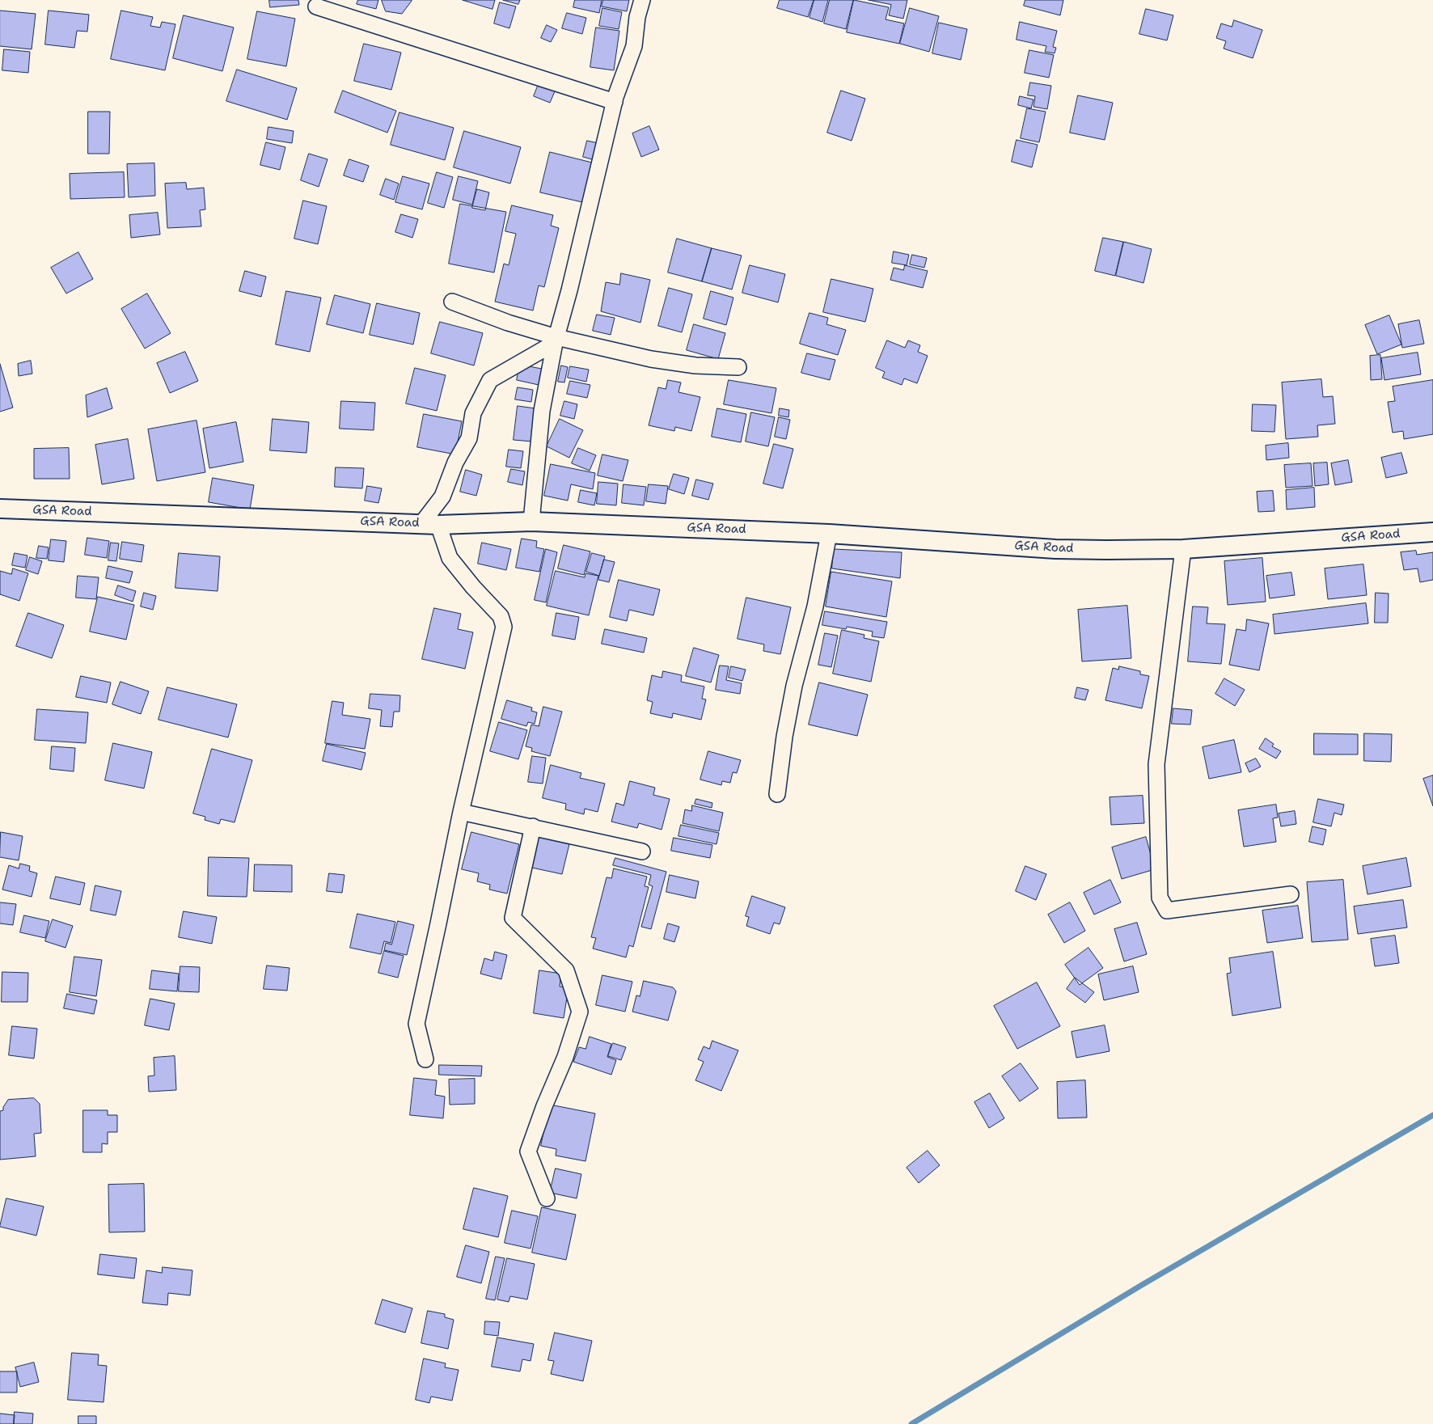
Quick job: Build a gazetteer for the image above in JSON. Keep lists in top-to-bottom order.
{
  "streets": {
    "street": ["GSA Road"]
  }
}
